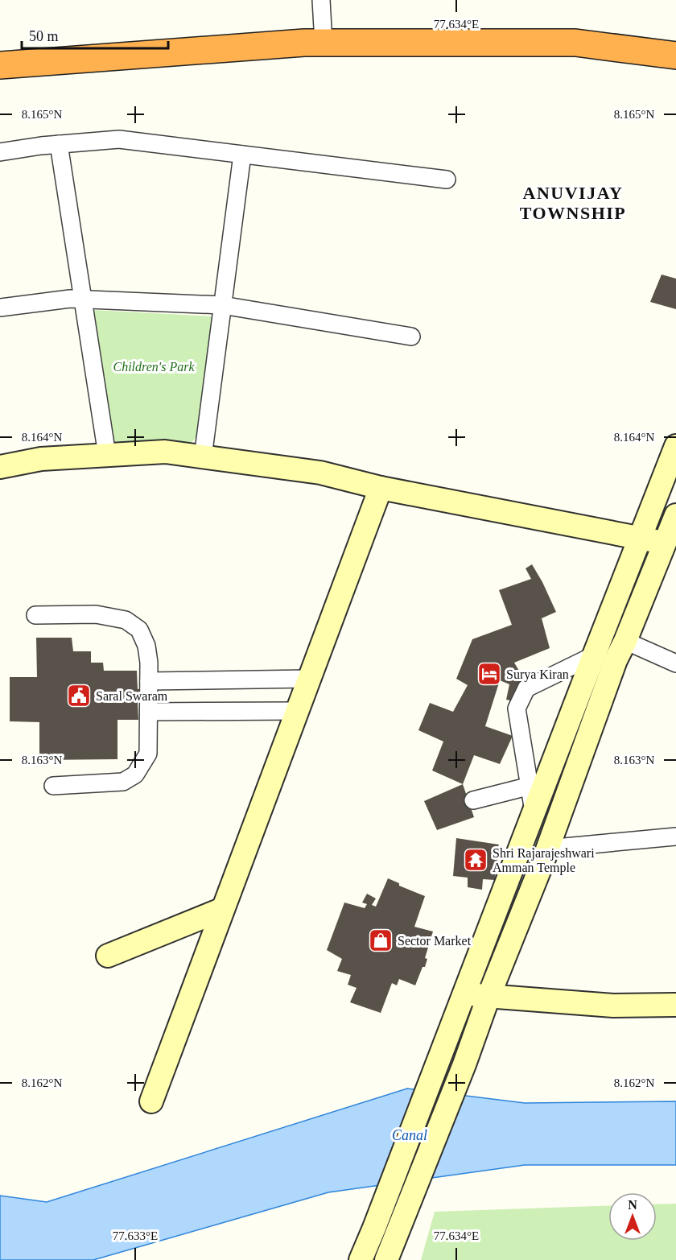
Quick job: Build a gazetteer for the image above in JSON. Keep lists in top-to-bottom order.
{
  "districts": ["ANUVIJAY TOWNSHIP"],
  "water": ["Canal"],
  "parks": ["Children's Park"],
  "places": {
    "hotel": ["Surya Kiran"],
    "public building": ["Saral Swaram"],
    "temple": ["Shri Rajarajeshwari Amman Temple"],
    "shop": ["Sector Market"]
  },
  "scale_bar": "50 m",
  "north": "top",
  "coordinates": [
    "77.634°E",
    "8.165°N",
    "8.164°N",
    "8.163°N",
    "8.162°N",
    "77.633°E"
  ]
}
